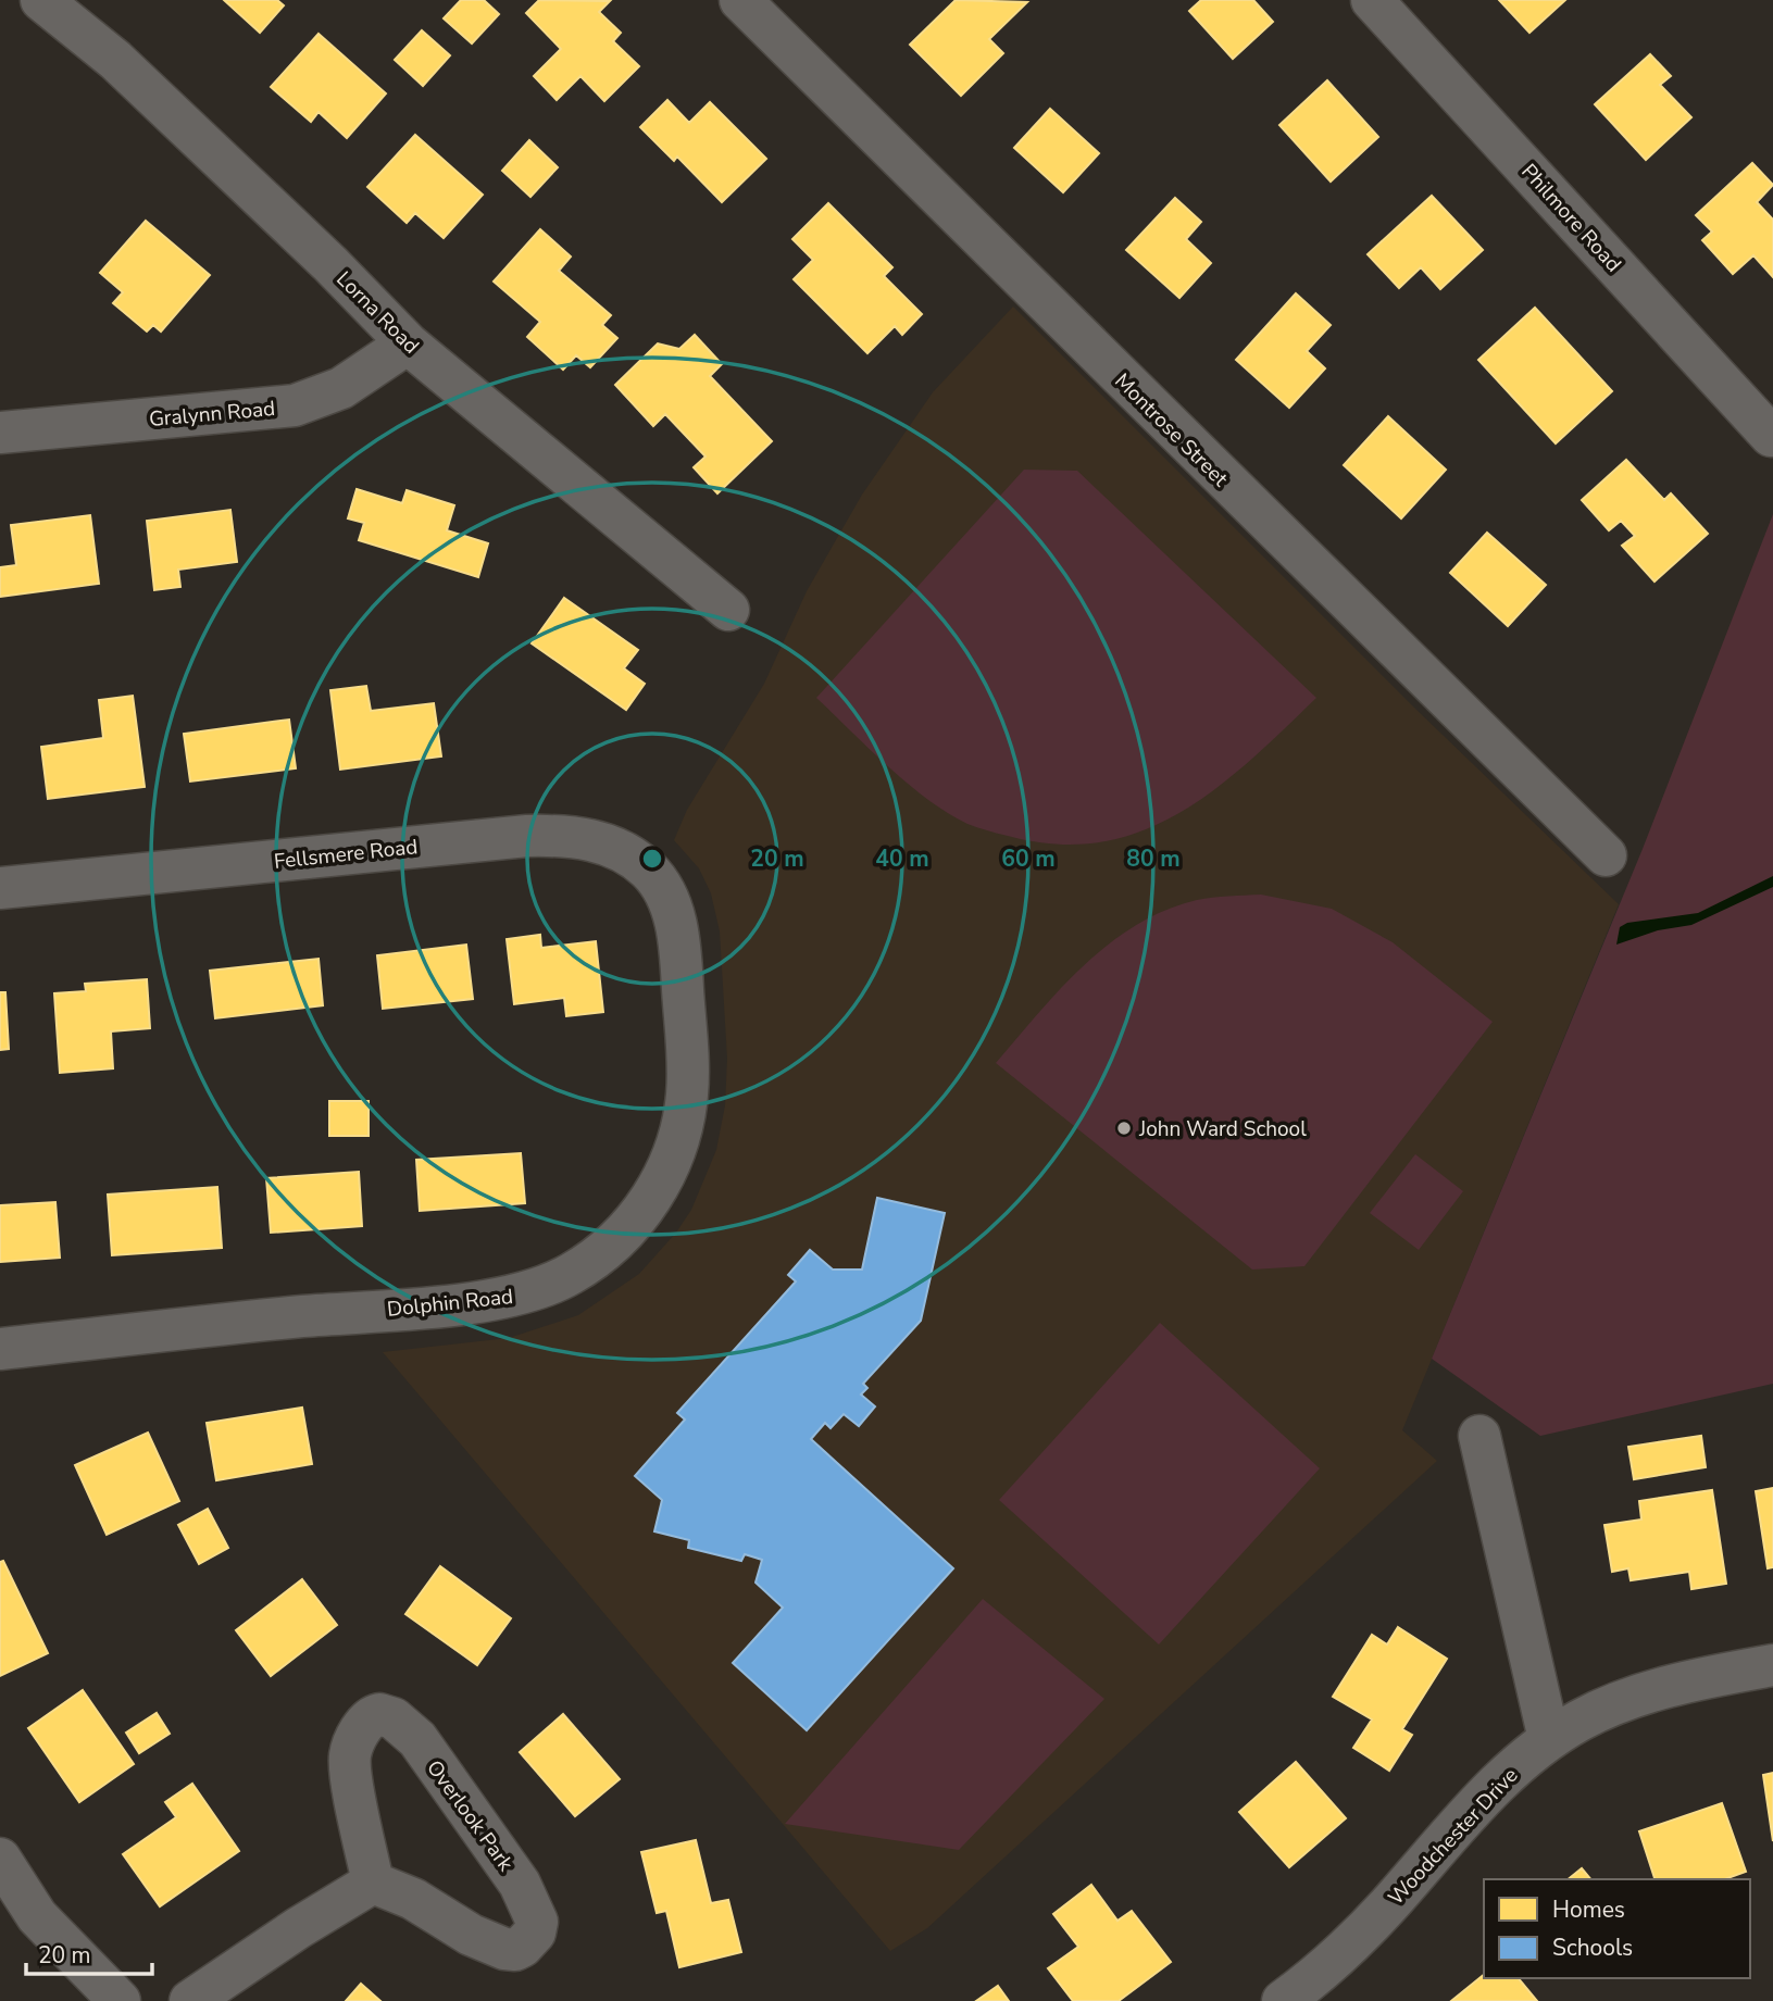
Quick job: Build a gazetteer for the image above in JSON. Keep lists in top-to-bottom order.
{
  "streets": {
    "street": [
      "Philmore Road",
      "Lorna Road",
      "Gralynn Road",
      "Montrose Street",
      "Fellsmere Road",
      "Dolphin Road",
      "Overlook Park",
      "Woodchester Drive"
    ]
  },
  "crossings": [
    ["Lorna Road", "Gralynn Road"],
    ["Fellsmere Road", "Dolphin Road"]
  ],
  "places": ["John Ward School"],
  "legend": ["Homes", "Schools"],
  "scale_bar": "20 m",
  "rings": [
    "20 m",
    "40 m",
    "60 m",
    "80 m"
  ]
}
